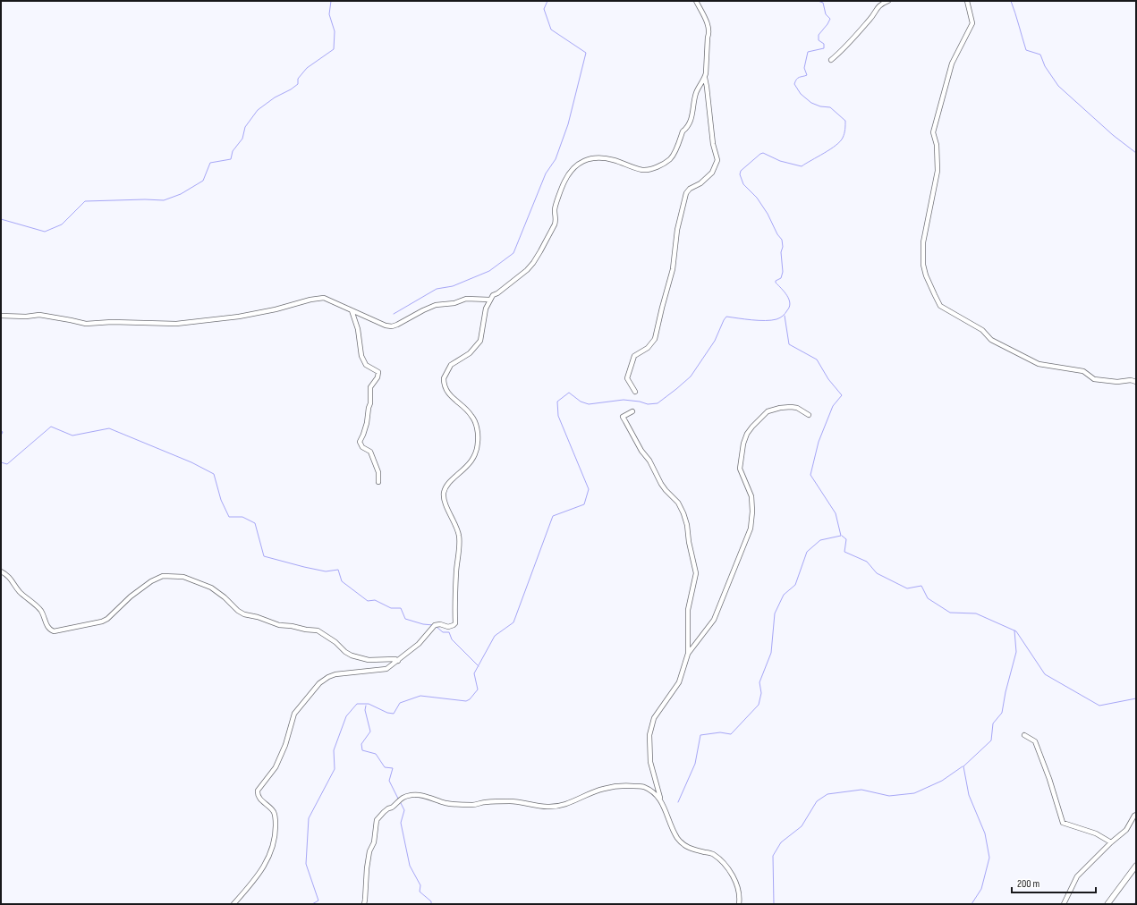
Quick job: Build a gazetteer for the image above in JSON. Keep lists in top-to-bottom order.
{
  "scale_bar": "200 m"
}
